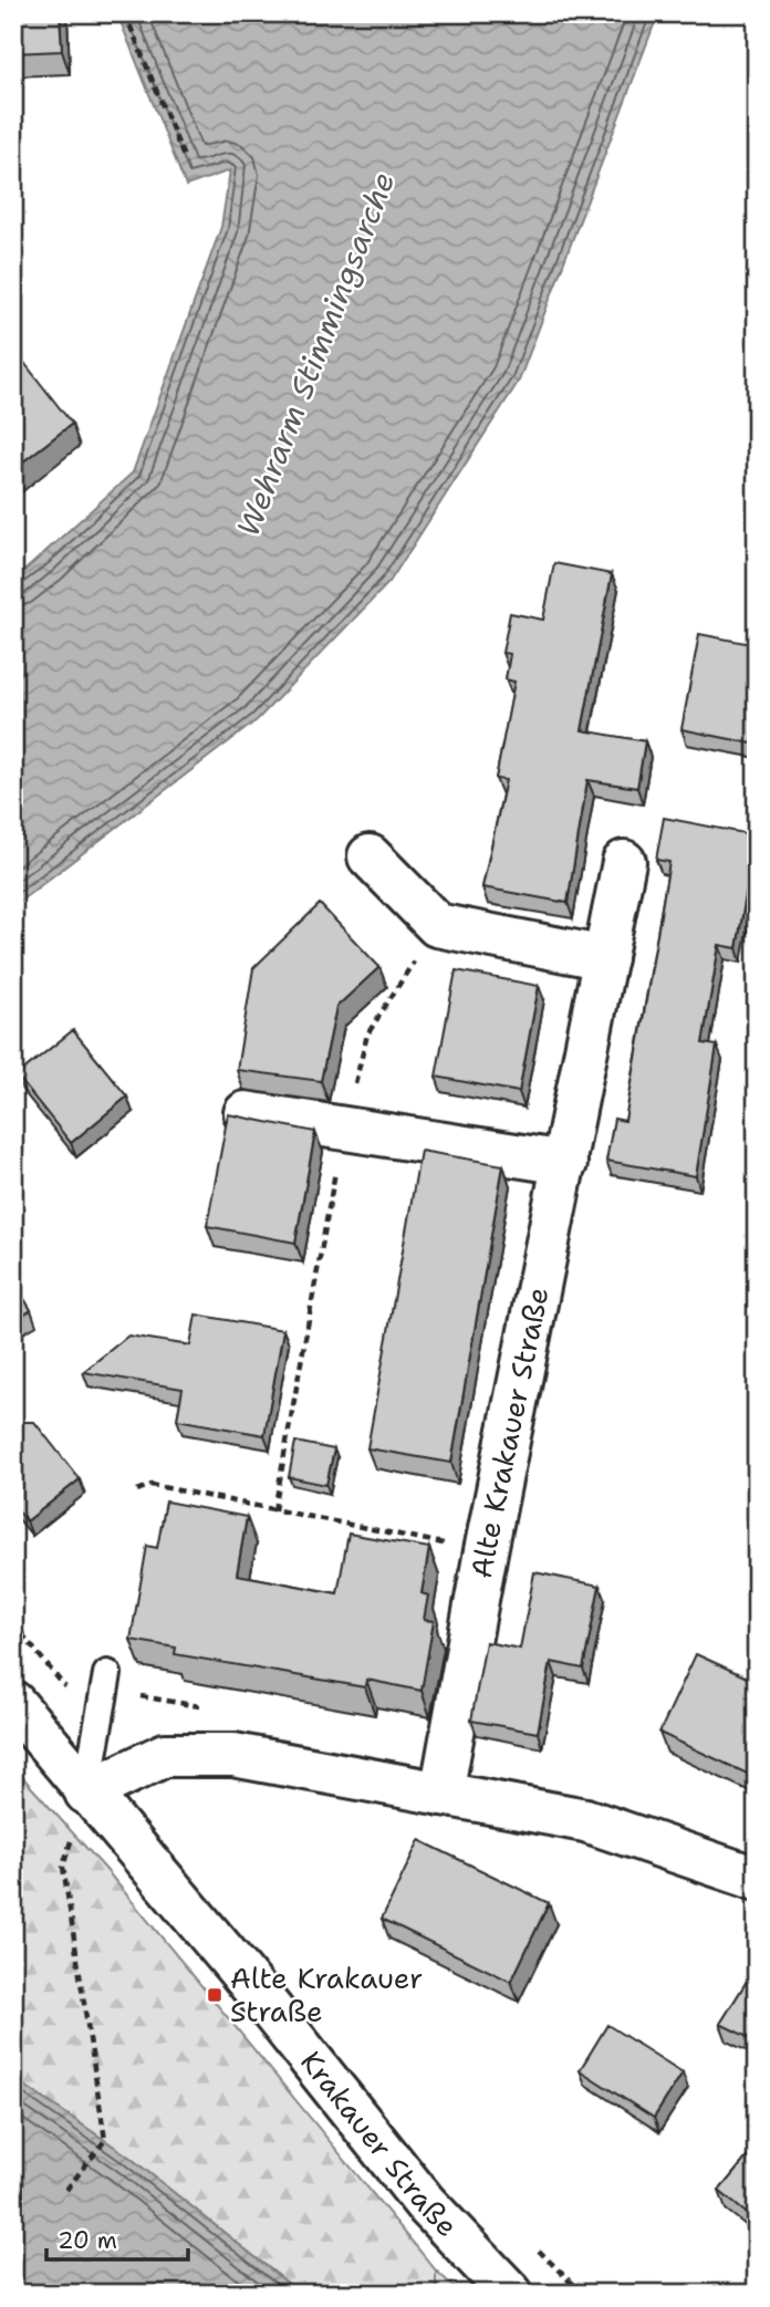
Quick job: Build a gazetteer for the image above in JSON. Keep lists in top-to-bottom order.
{
  "streets": {
    "street": ["Alte Krakauer Straße", "Krakauer Straße"]
  },
  "water": ["Wehrarm Stimmingsarche"],
  "places": {
    "transit": ["Alte Krakauer Straße"]
  },
  "scale_bar": "20 m"
}
